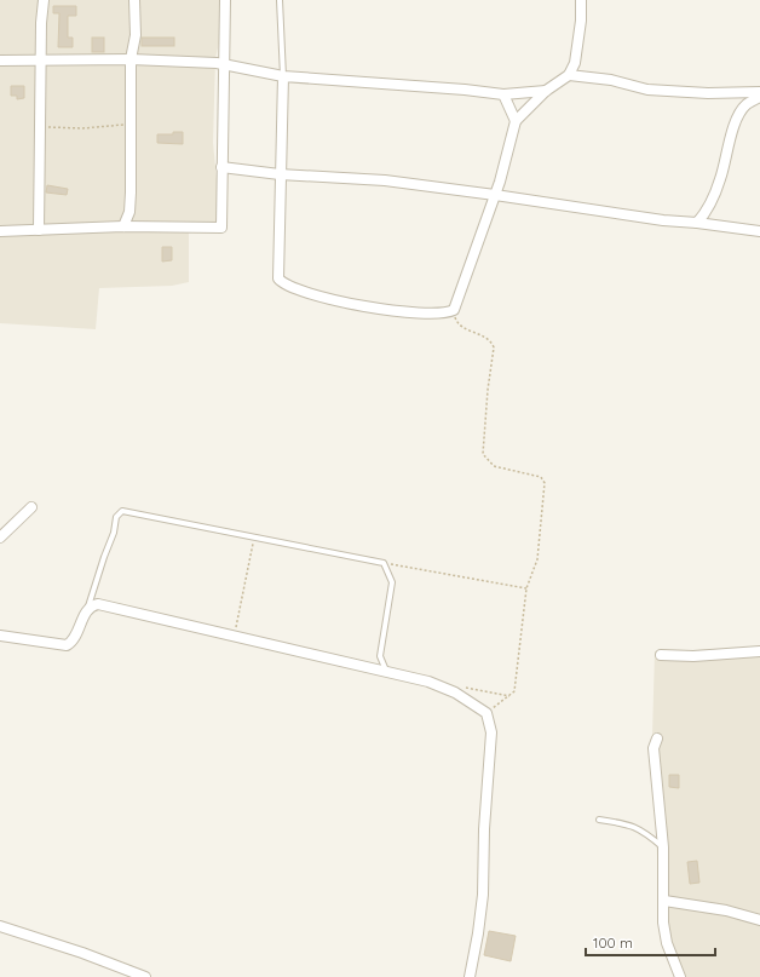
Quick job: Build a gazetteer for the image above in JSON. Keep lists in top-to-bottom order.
{
  "scale_bar": "100 m"
}
